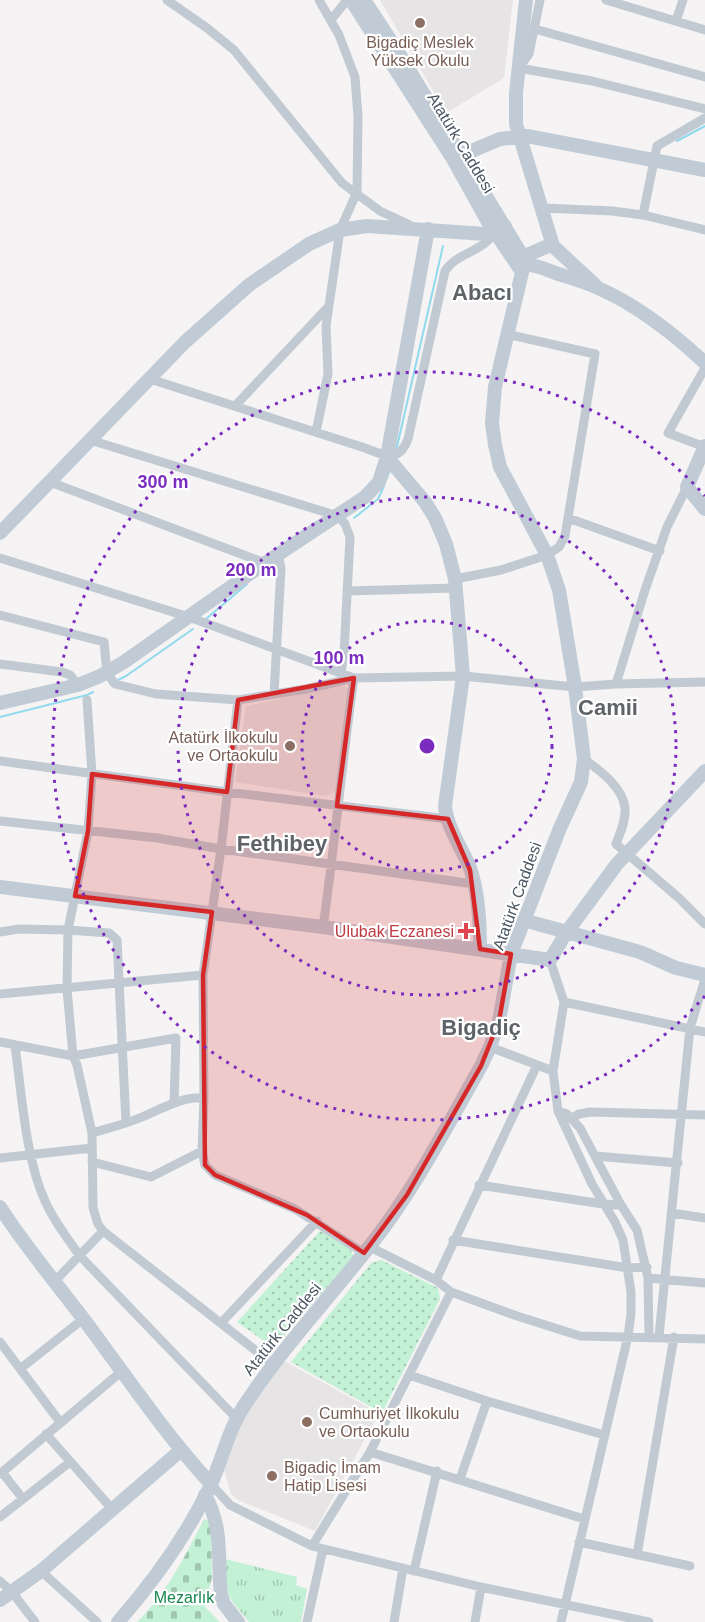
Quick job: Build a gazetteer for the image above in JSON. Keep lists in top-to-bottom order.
{
  "streets": {
    "street": ["Atatürk Caddesi"]
  },
  "districts": [
    "Abacı",
    "Camii",
    "Fethibey",
    "Bigadiç"
  ],
  "parks": ["Mezarlık"],
  "places": {
    "other": [
      "Bigadiç Meslek Yüksek Okulu",
      "Atatürk İlkokulu ve Ortaokulu",
      "Cumhuriyet İlkokulu ve Ortaokulu",
      "Bigadiç İmam Hatip Lisesi"
    ],
    "health": ["Ulubak Eczanesi"]
  },
  "rings": ["300 m", "200 m", "100 m"]
}
